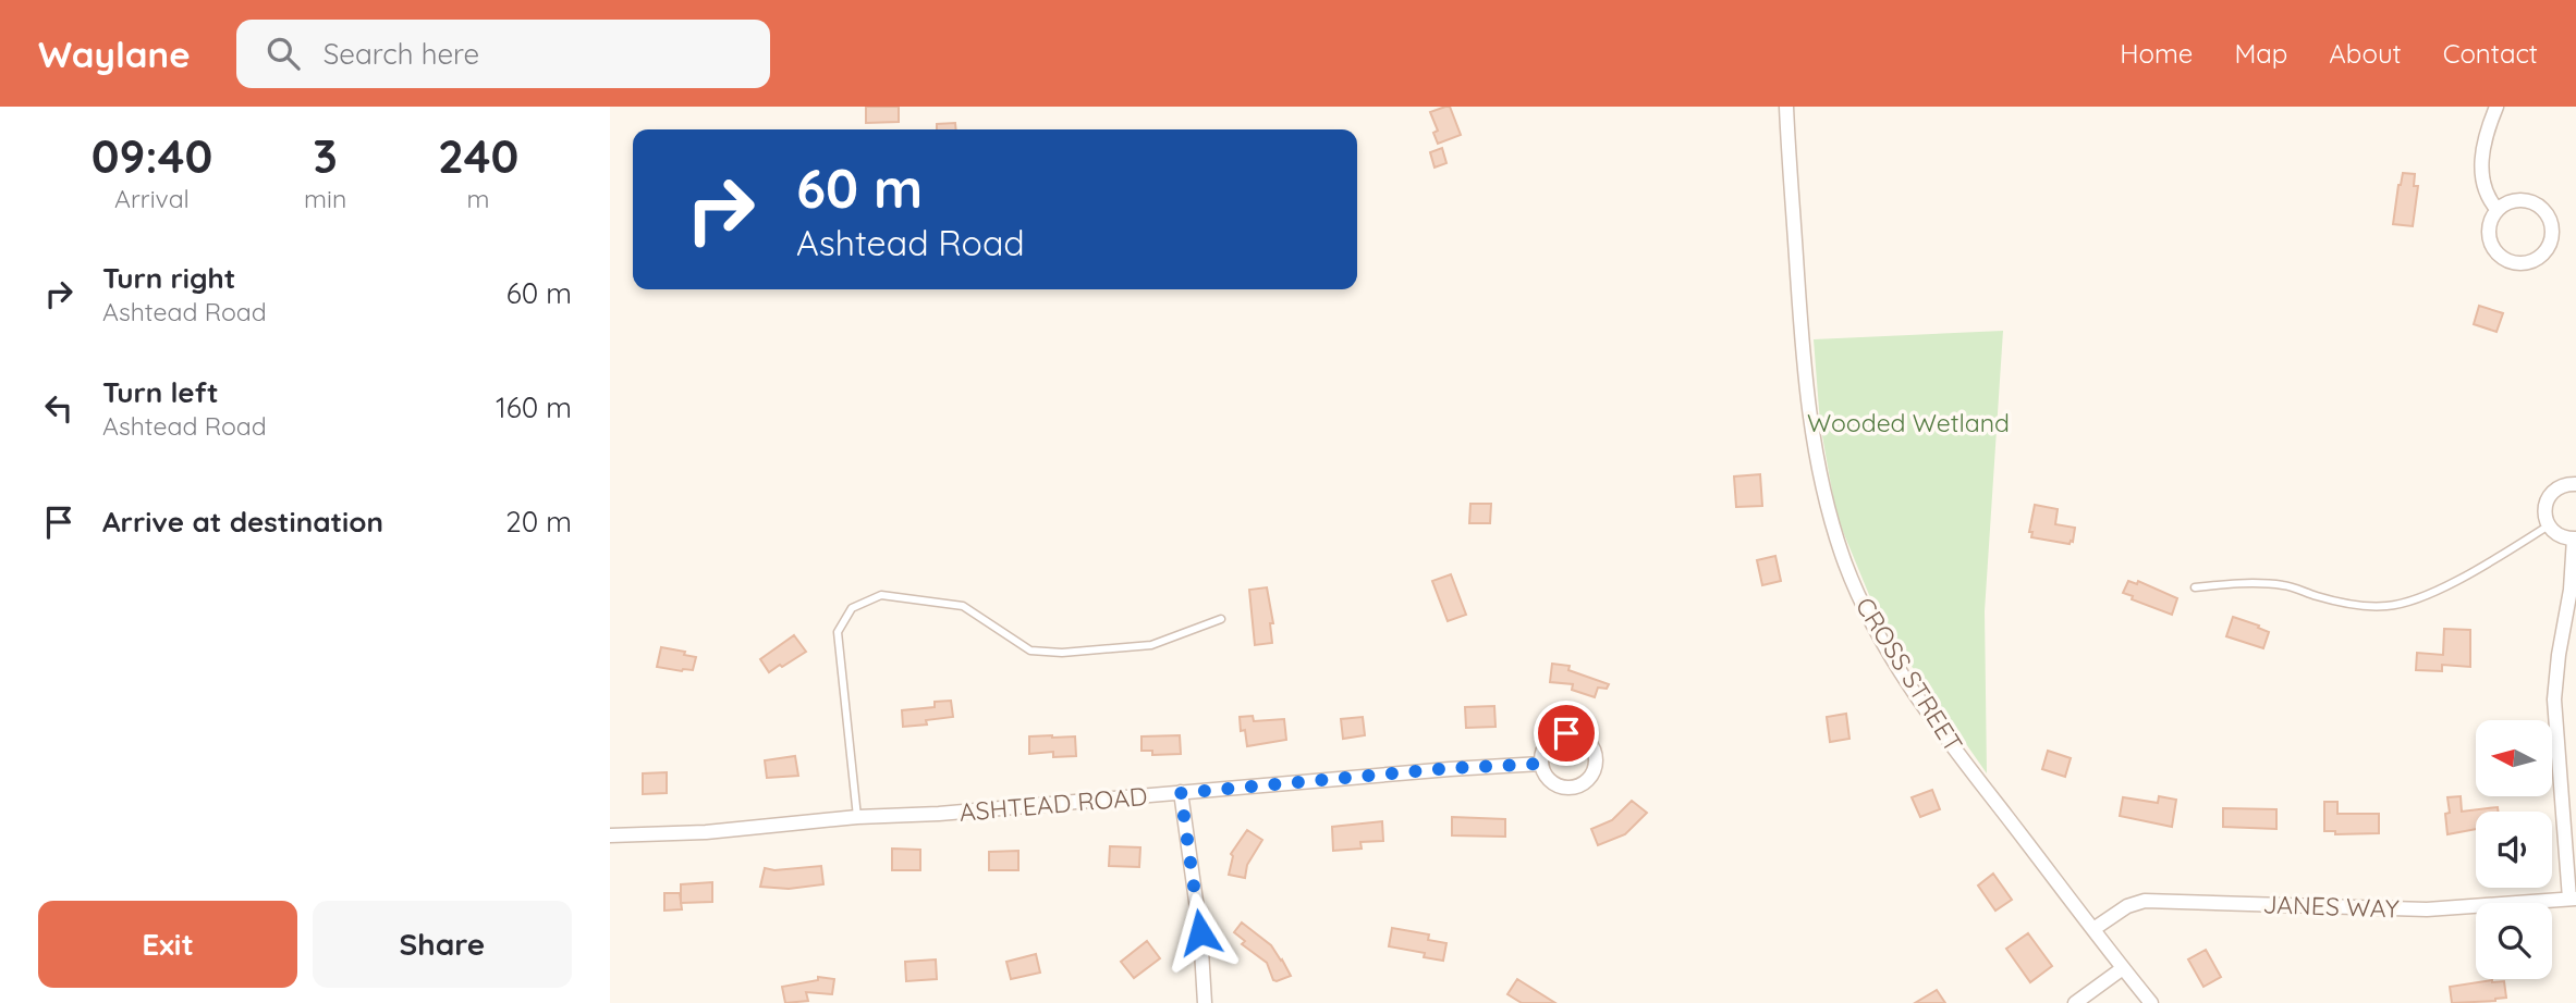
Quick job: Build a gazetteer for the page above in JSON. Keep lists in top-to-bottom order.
{
  "streets": {
    "street": ["CROSS STREET", "ASHTEAD ROAD", "JANES WAY"]
  },
  "crossings": [
    ["CROSS STREET", "JANES WAY"]
  ],
  "parks": ["Wooded Wetland"],
  "north": "left",
  "page": {
    "header": "Waylane",
    "search": "Search here",
    "nav": [
      "Home",
      "Map",
      "About",
      "Contact"
    ],
    "eta": [
      "09:40",
      "Arrival",
      "3",
      "min",
      "240",
      "m"
    ],
    "turn": ["60 m", "Ashtead Road"],
    "list": [
      {
        "name": "Turn right",
        "note": "Ashtead Road",
        "value": "60 m"
      },
      {
        "name": "Turn left",
        "note": "Ashtead Road",
        "value": "160 m"
      },
      {
        "name": "Arrive at destination",
        "value": "20 m"
      }
    ],
    "buttons": ["Exit", "Share"]
  }
}
